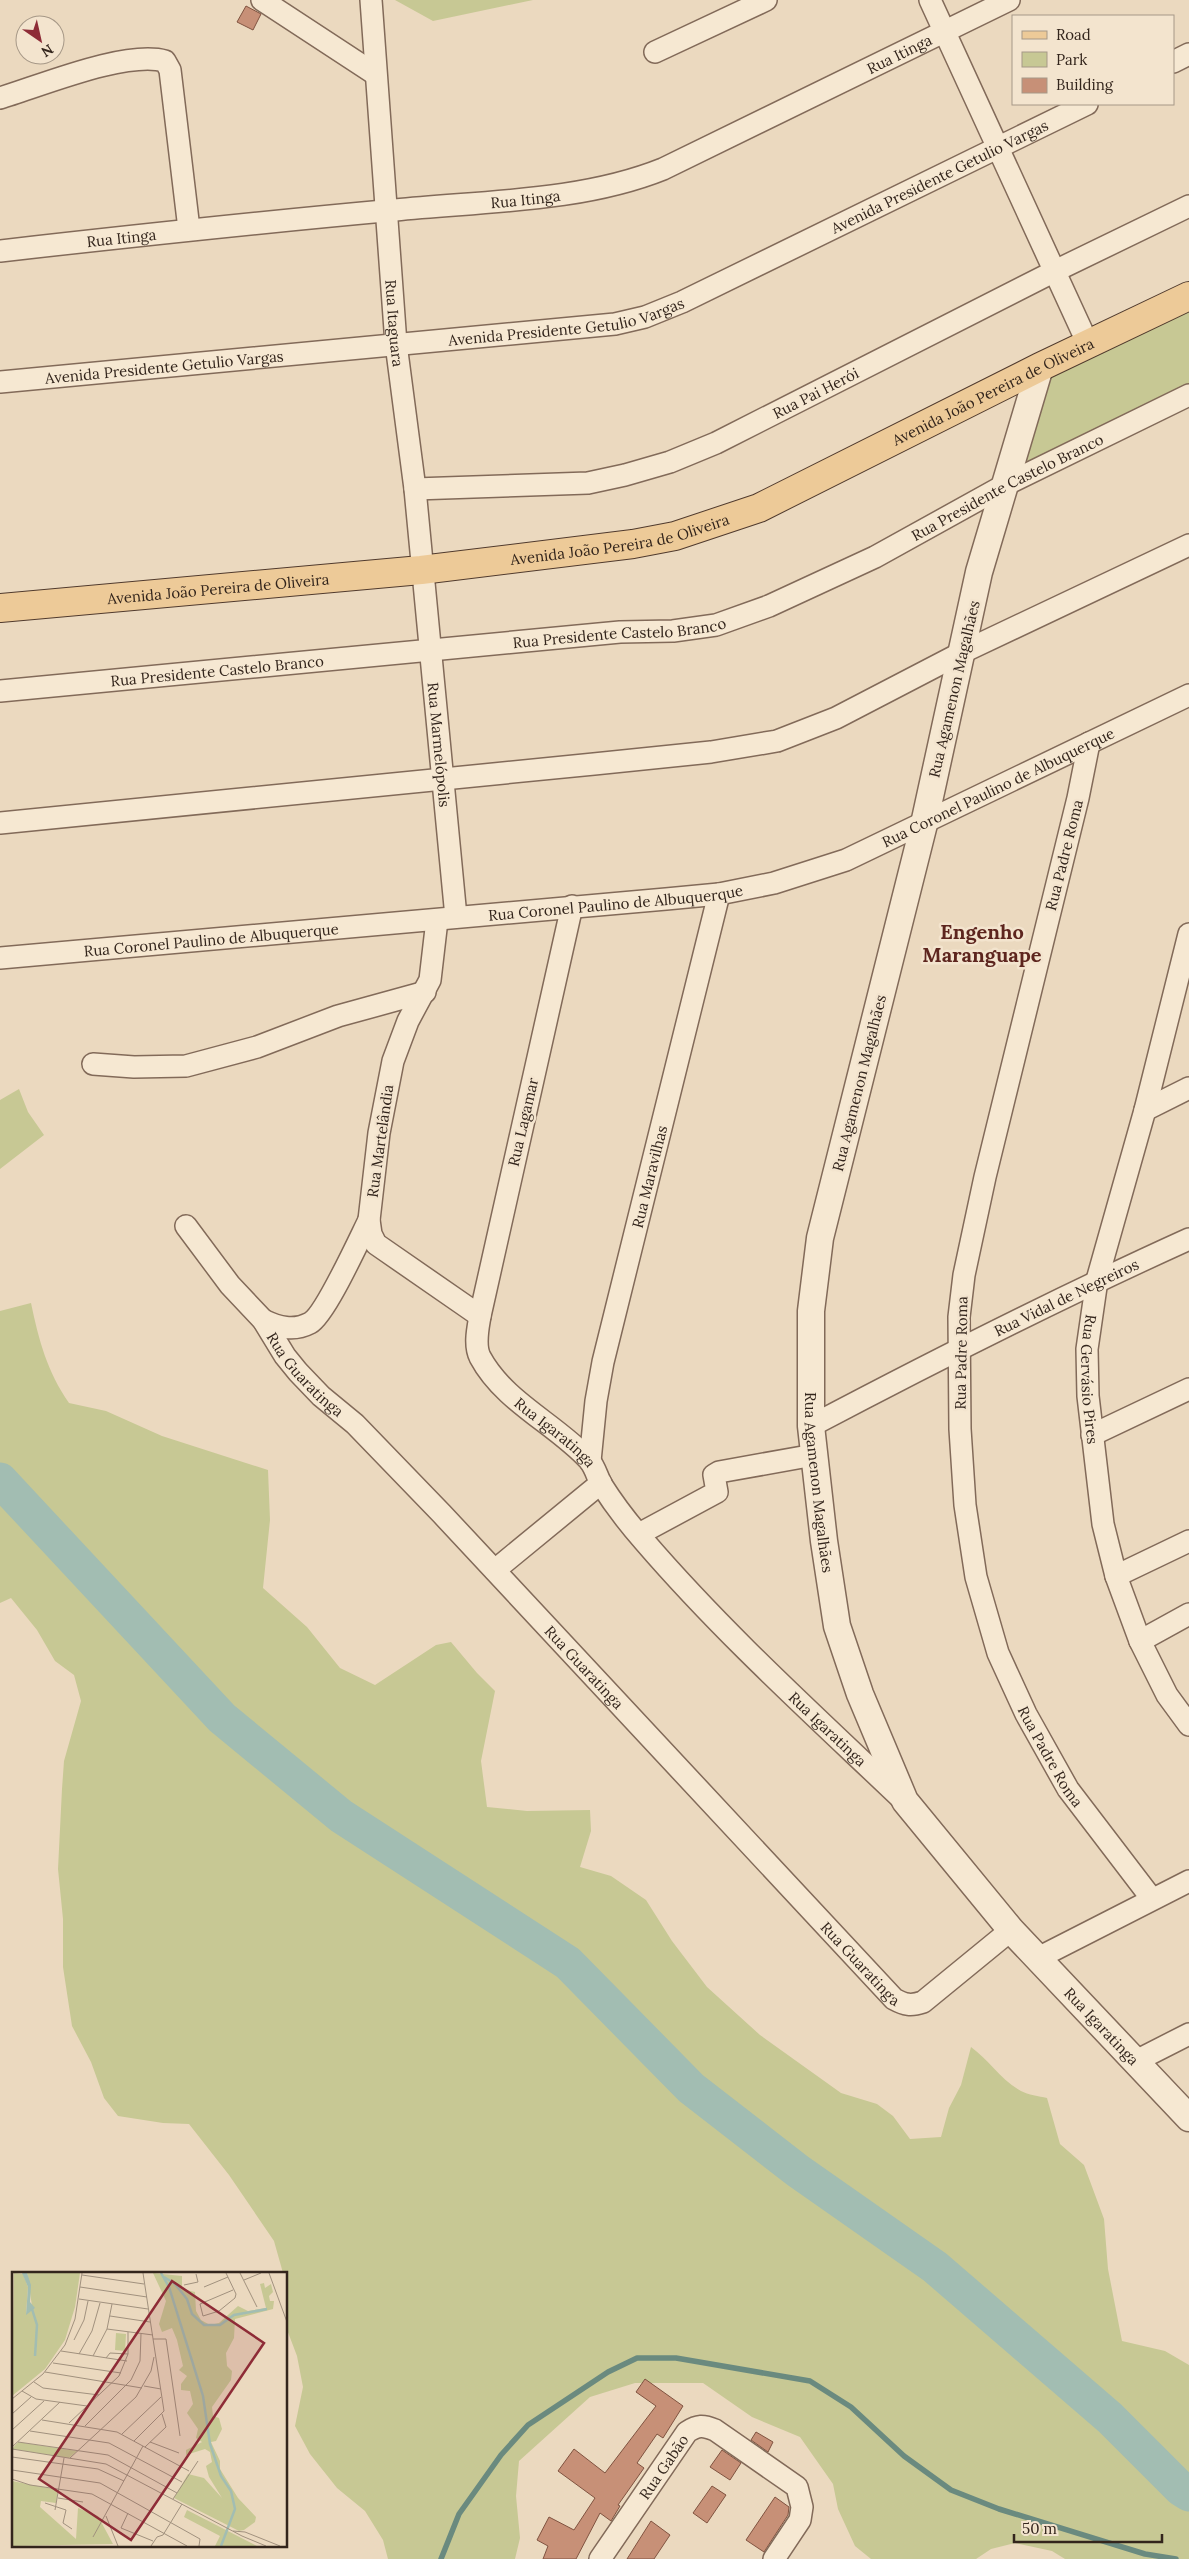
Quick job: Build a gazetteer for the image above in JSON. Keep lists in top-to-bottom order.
{
  "streets": {
    "main road": ["Avenida João Pereira de Oliveira"],
    "street": [
      "Rua Itinga",
      "Avenida Presidente Getulio Vargas",
      "Rua Itaguara",
      "Rua Pai Herói",
      "Rua Presidente Castelo Branco",
      "Rua Agamenon Magalhães",
      "Rua Marmelópolis",
      "Rua Coronel Paulino de Albuquerque",
      "Rua Padre Roma",
      "Rua Lagamar",
      "Rua Martelândia",
      "Rua Maravilhas",
      "Rua Vidal de Negreiros",
      "Rua Guaratinga",
      "Rua Gervásio Pires",
      "Rua Igaratinga",
      "Rua Gabão"
    ]
  },
  "crossings": [
    ["Rua Itinga", "Rua Itaguara"],
    ["Avenida Presidente Getulio Vargas", "Rua Itaguara"],
    ["Rua Itaguara", "Avenida João Pereira de Oliveira"],
    ["Rua Itaguara", "Rua Pai Herói"],
    ["Rua Itaguara", "Rua Marmelópolis"],
    ["Avenida João Pereira de Oliveira", "Rua Agamenon Magalhães"],
    ["Avenida João Pereira de Oliveira", "Rua Marmelópolis"],
    ["Rua Presidente Castelo Branco", "Rua Agamenon Magalhães"],
    ["Rua Presidente Castelo Branco", "Rua Marmelópolis"],
    ["Rua Agamenon Magalhães", "Rua Coronel Paulino de Albuquerque"],
    ["Rua Agamenon Magalhães", "Rua Vidal de Negreiros"],
    ["Rua Agamenon Magalhães", "Rua Igaratinga"],
    ["Rua Marmelópolis", "Rua Coronel Paulino de Albuquerque"],
    ["Rua Marmelópolis", "Rua Martelândia"],
    ["Rua Coronel Paulino de Albuquerque", "Rua Padre Roma"],
    ["Rua Coronel Paulino de Albuquerque", "Rua Lagamar"],
    ["Rua Coronel Paulino de Albuquerque", "Rua Martelândia"],
    ["Rua Coronel Paulino de Albuquerque", "Rua Maravilhas"],
    ["Rua Padre Roma", "Rua Vidal de Negreiros"],
    ["Rua Lagamar", "Rua Martelândia"],
    ["Rua Lagamar", "Rua Igaratinga"],
    ["Rua Maravilhas", "Rua Igaratinga"],
    ["Rua Vidal de Negreiros", "Rua Gervásio Pires"],
    ["Rua Guaratinga", "Rua Igaratinga"]
  ],
  "districts": ["Engenho Maranguape"],
  "legend": ["Road", "Park", "Building"],
  "scale_bar": "50 m",
  "north": "bottom right"
}
